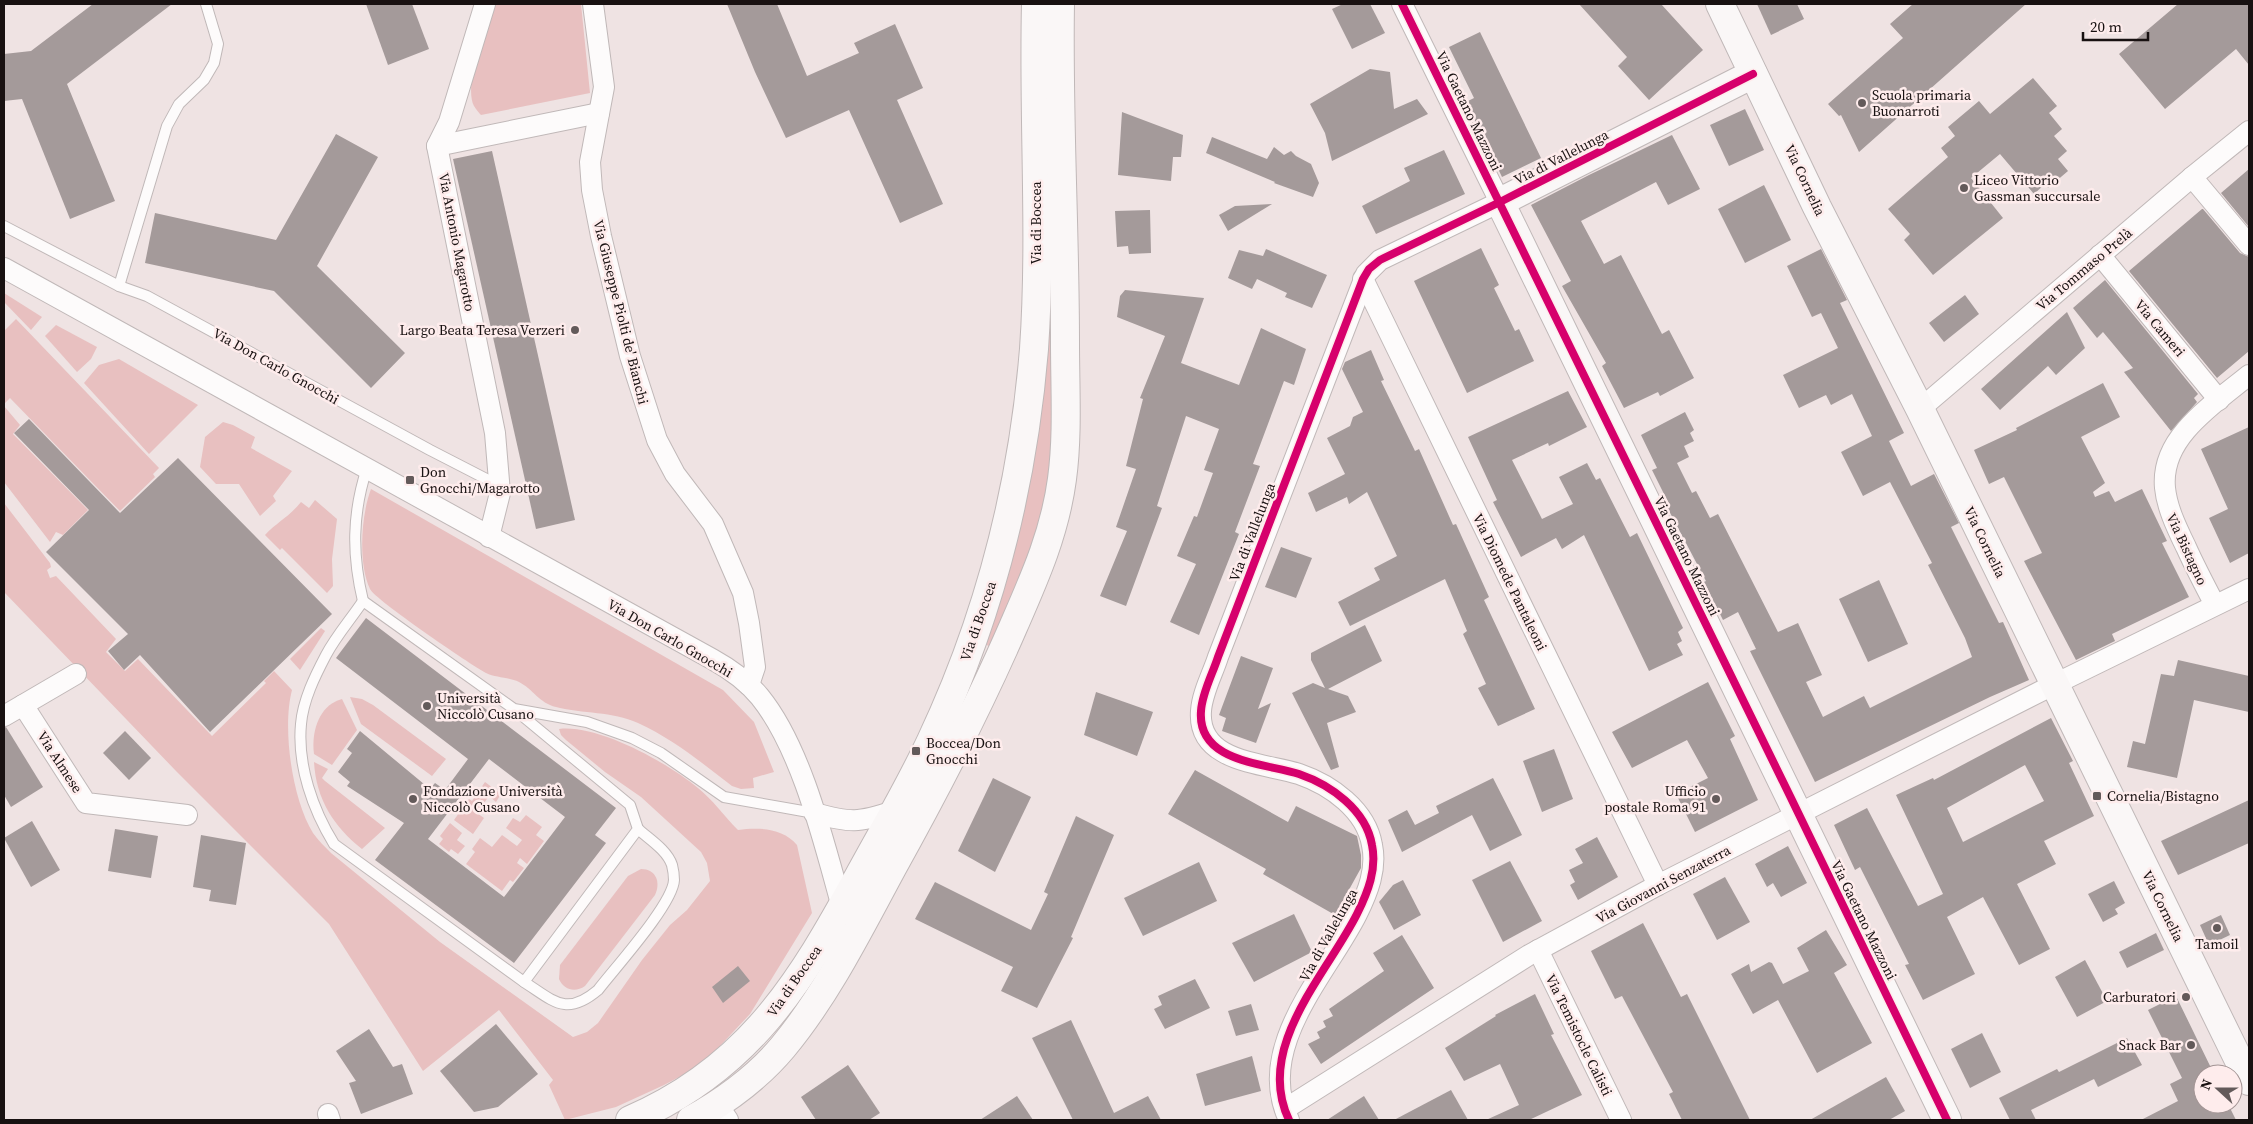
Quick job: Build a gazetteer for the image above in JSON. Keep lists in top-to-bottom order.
{
  "streets": {
    "street": [
      "Via Gaetano Mazzoni",
      "Via di Vallelunga",
      "Via Cornelia",
      "Via di Boccea",
      "Via Antonio Magarotto",
      "Via Tommaso Prelà",
      "Via Giuseppe Piolti de' Bianchi",
      "Via Cameri",
      "Via Don Carlo Gnocchi",
      "Via Bistagno",
      "Via Diomede Pantaleoni",
      "Via Almese",
      "Via Giovanni Senzaterra",
      "Via Temistocle Calisti"
    ]
  },
  "crossings": [
    ["Via Gaetano Mazzoni", "Via di Vallelunga"],
    ["Via Gaetano Mazzoni", "Via Giovanni Senzaterra"],
    ["Via di Vallelunga", "Via Cornelia"],
    ["Via di Vallelunga", "Via Diomede Pantaleoni"],
    ["Via di Vallelunga", "Via Giovanni Senzaterra"],
    ["Via Cornelia", "Via Tommaso Prelà"],
    ["Via Cornelia", "Via Giovanni Senzaterra"],
    ["Via di Boccea", "Via Don Carlo Gnocchi"],
    ["Via Antonio Magarotto", "Via Don Carlo Gnocchi"],
    ["Via Tommaso Prelà", "Via Cameri"],
    ["Via Giuseppe Piolti de' Bianchi", "Via Don Carlo Gnocchi"],
    ["Via Cameri", "Via Bistagno"],
    ["Via Diomede Pantaleoni", "Via Giovanni Senzaterra"],
    ["Via Giovanni Senzaterra", "Via Temistocle Calisti"]
  ],
  "places": {
    "other": [
      "Scuola primaria Buonarroti",
      "Liceo Vittorio Gassman succursale",
      "Largo Beata Teresa Verzeri",
      "Università Niccolò Cusano",
      "Fondazione Università Niccolò Cusano",
      "Ufficio postale Roma 91",
      "Tamoil",
      "Carburatori",
      "Snack Bar"
    ],
    "transit": ["Don Gnocchi/Magarotto", "Boccea/Don Gnocchi", "Cornelia/Bistagno"]
  },
  "scale_bar": "20 m",
  "north": "left"
}
